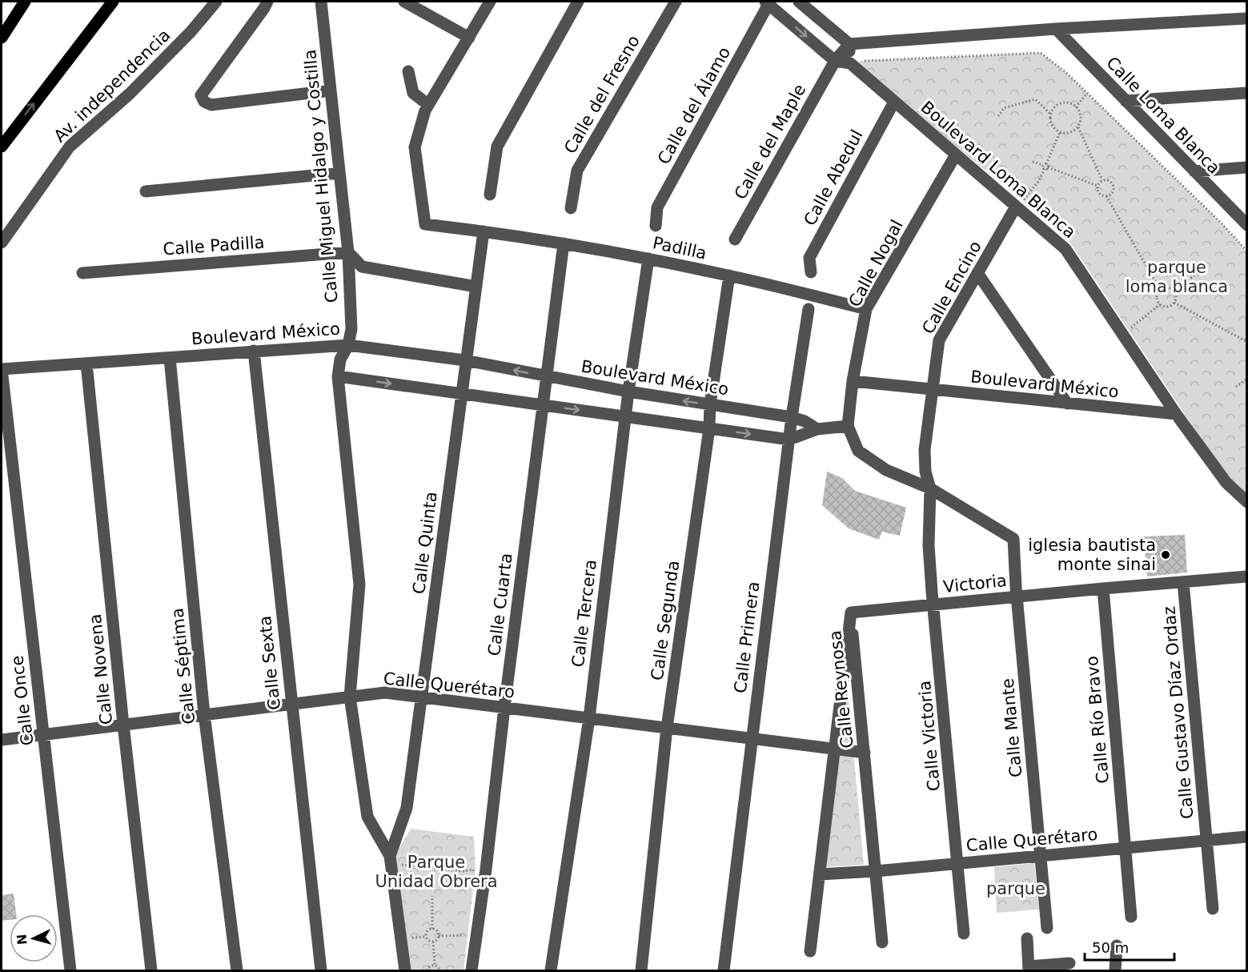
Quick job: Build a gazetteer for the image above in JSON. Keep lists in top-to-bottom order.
{
  "streets": {
    "street": [
      "Av. independencia",
      "Calle del Fresno",
      "Calle del Álamo",
      "Calle Loma Blanca",
      "Calle del Maple",
      "Boulevard Loma Blanca",
      "Calle Miguel Hidalgo y Costilla",
      "Calle Abedul",
      "Calle Padilla",
      "Padilla",
      "Calle Nogal",
      "Calle Encino",
      "Boulevard México",
      "Calle Quinta",
      "Victoria",
      "Calle Cuarta",
      "Calle Tercera",
      "Calle Segunda",
      "Calle Primera",
      "Calle Sexta",
      "Calle Séptima",
      "Calle Novena",
      "Calle Querétaro",
      "Calle Reynosa",
      "Calle Once",
      "Calle Gustavo Díaz Ordaz",
      "Calle Río Bravo",
      "Calle Mante",
      "Calle Victoria"
    ]
  },
  "crossings": [
    ["Boulevard Loma Blanca", "Calle Abedul"],
    ["Boulevard Loma Blanca", "Calle Nogal"],
    ["Boulevard Loma Blanca", "Calle Encino"],
    ["Boulevard Loma Blanca", "Boulevard México"],
    ["Calle Miguel Hidalgo y Costilla", "Calle Padilla"],
    ["Calle Miguel Hidalgo y Costilla", "Boulevard México"],
    ["Calle Miguel Hidalgo y Costilla", "Calle Quinta"],
    ["Calle Miguel Hidalgo y Costilla", "Calle Querétaro"],
    ["Padilla", "Calle Nogal"],
    ["Padilla", "Calle Quinta"],
    ["Padilla", "Calle Cuarta"],
    ["Padilla", "Calle Tercera"],
    ["Padilla", "Calle Segunda"],
    ["Calle Nogal", "Boulevard México"],
    ["Calle Encino", "Boulevard México"],
    ["Calle Encino", "Calle Mante"],
    ["Calle Encino", "Calle Victoria"],
    ["Boulevard México", "Calle Quinta"],
    ["Boulevard México", "Calle Cuarta"],
    ["Boulevard México", "Calle Tercera"],
    ["Boulevard México", "Calle Segunda"],
    ["Boulevard México", "Calle Primera"],
    ["Boulevard México", "Calle Sexta"],
    ["Boulevard México", "Calle Séptima"],
    ["Boulevard México", "Calle Novena"],
    ["Boulevard México", "Calle Once"],
    ["Calle Quinta", "Calle Querétaro"],
    ["Victoria", "Calle Reynosa"],
    ["Victoria", "Calle Gustavo Díaz Ordaz"],
    ["Victoria", "Calle Río Bravo"],
    ["Victoria", "Calle Mante"],
    ["Victoria", "Calle Victoria"],
    ["Calle Cuarta", "Calle Querétaro"],
    ["Calle Tercera", "Calle Querétaro"],
    ["Calle Segunda", "Calle Querétaro"],
    ["Calle Primera", "Calle Querétaro"],
    ["Calle Sexta", "Calle Querétaro"],
    ["Calle Séptima", "Calle Querétaro"],
    ["Calle Novena", "Calle Querétaro"],
    ["Calle Querétaro", "Calle Reynosa"],
    ["Calle Querétaro", "Calle Once"],
    ["Calle Querétaro", "Calle Gustavo Díaz Ordaz"],
    ["Calle Querétaro", "Calle Río Bravo"],
    ["Calle Querétaro", "Calle Mante"],
    ["Calle Querétaro", "Calle Victoria"],
    ["Calle Mante", "Calle Victoria"]
  ],
  "parks": ["parque loma blanca", "Parque Unidad Obrera", "parque"],
  "places": ["iglesia bautista monte sinai"],
  "scale_bar": "50 m",
  "north": "left"
}
